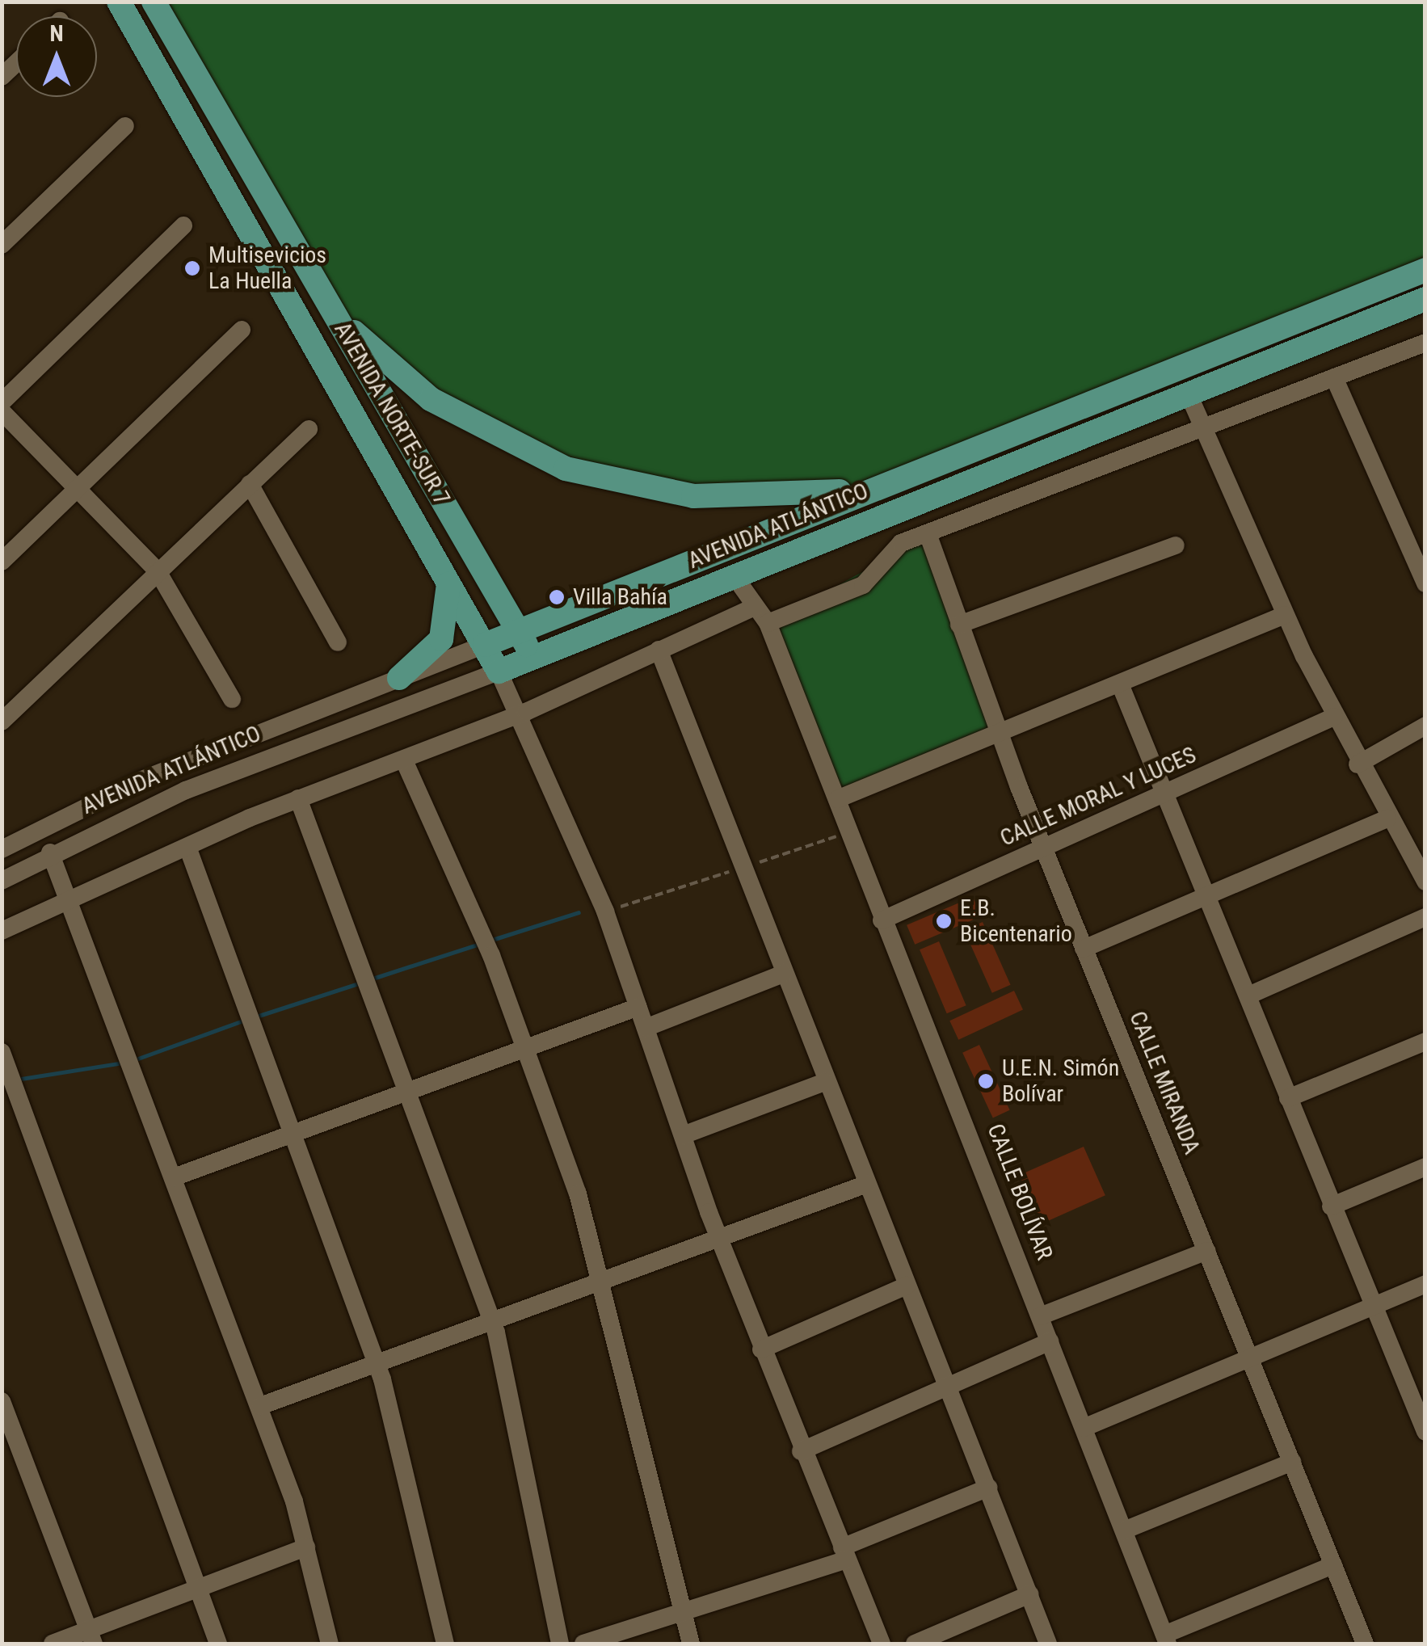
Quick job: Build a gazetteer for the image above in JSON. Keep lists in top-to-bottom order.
{
  "streets": {
    "main road": ["AVENIDA NORTE-SUR 7", "AVENIDA ATLÁNTICO"],
    "street": ["CALLE MORAL Y LUCES", "CALLE MIRANDA", "CALLE BOLÍVAR"]
  },
  "crossings": [
    ["AVENIDA NORTE-SUR 7", "AVENIDA ATLÁNTICO"],
    ["AVENIDA ATLÁNTICO", "CALLE BOLÍVAR"],
    ["CALLE MORAL Y LUCES", "CALLE MIRANDA"],
    ["CALLE MORAL Y LUCES", "CALLE BOLÍVAR"]
  ],
  "places": [
    "Multisevicios La Huella",
    "Villa Bahía",
    "E.B. Bicentenario",
    "U.E.N. Simón Bolívar"
  ],
  "north": "top"
}
